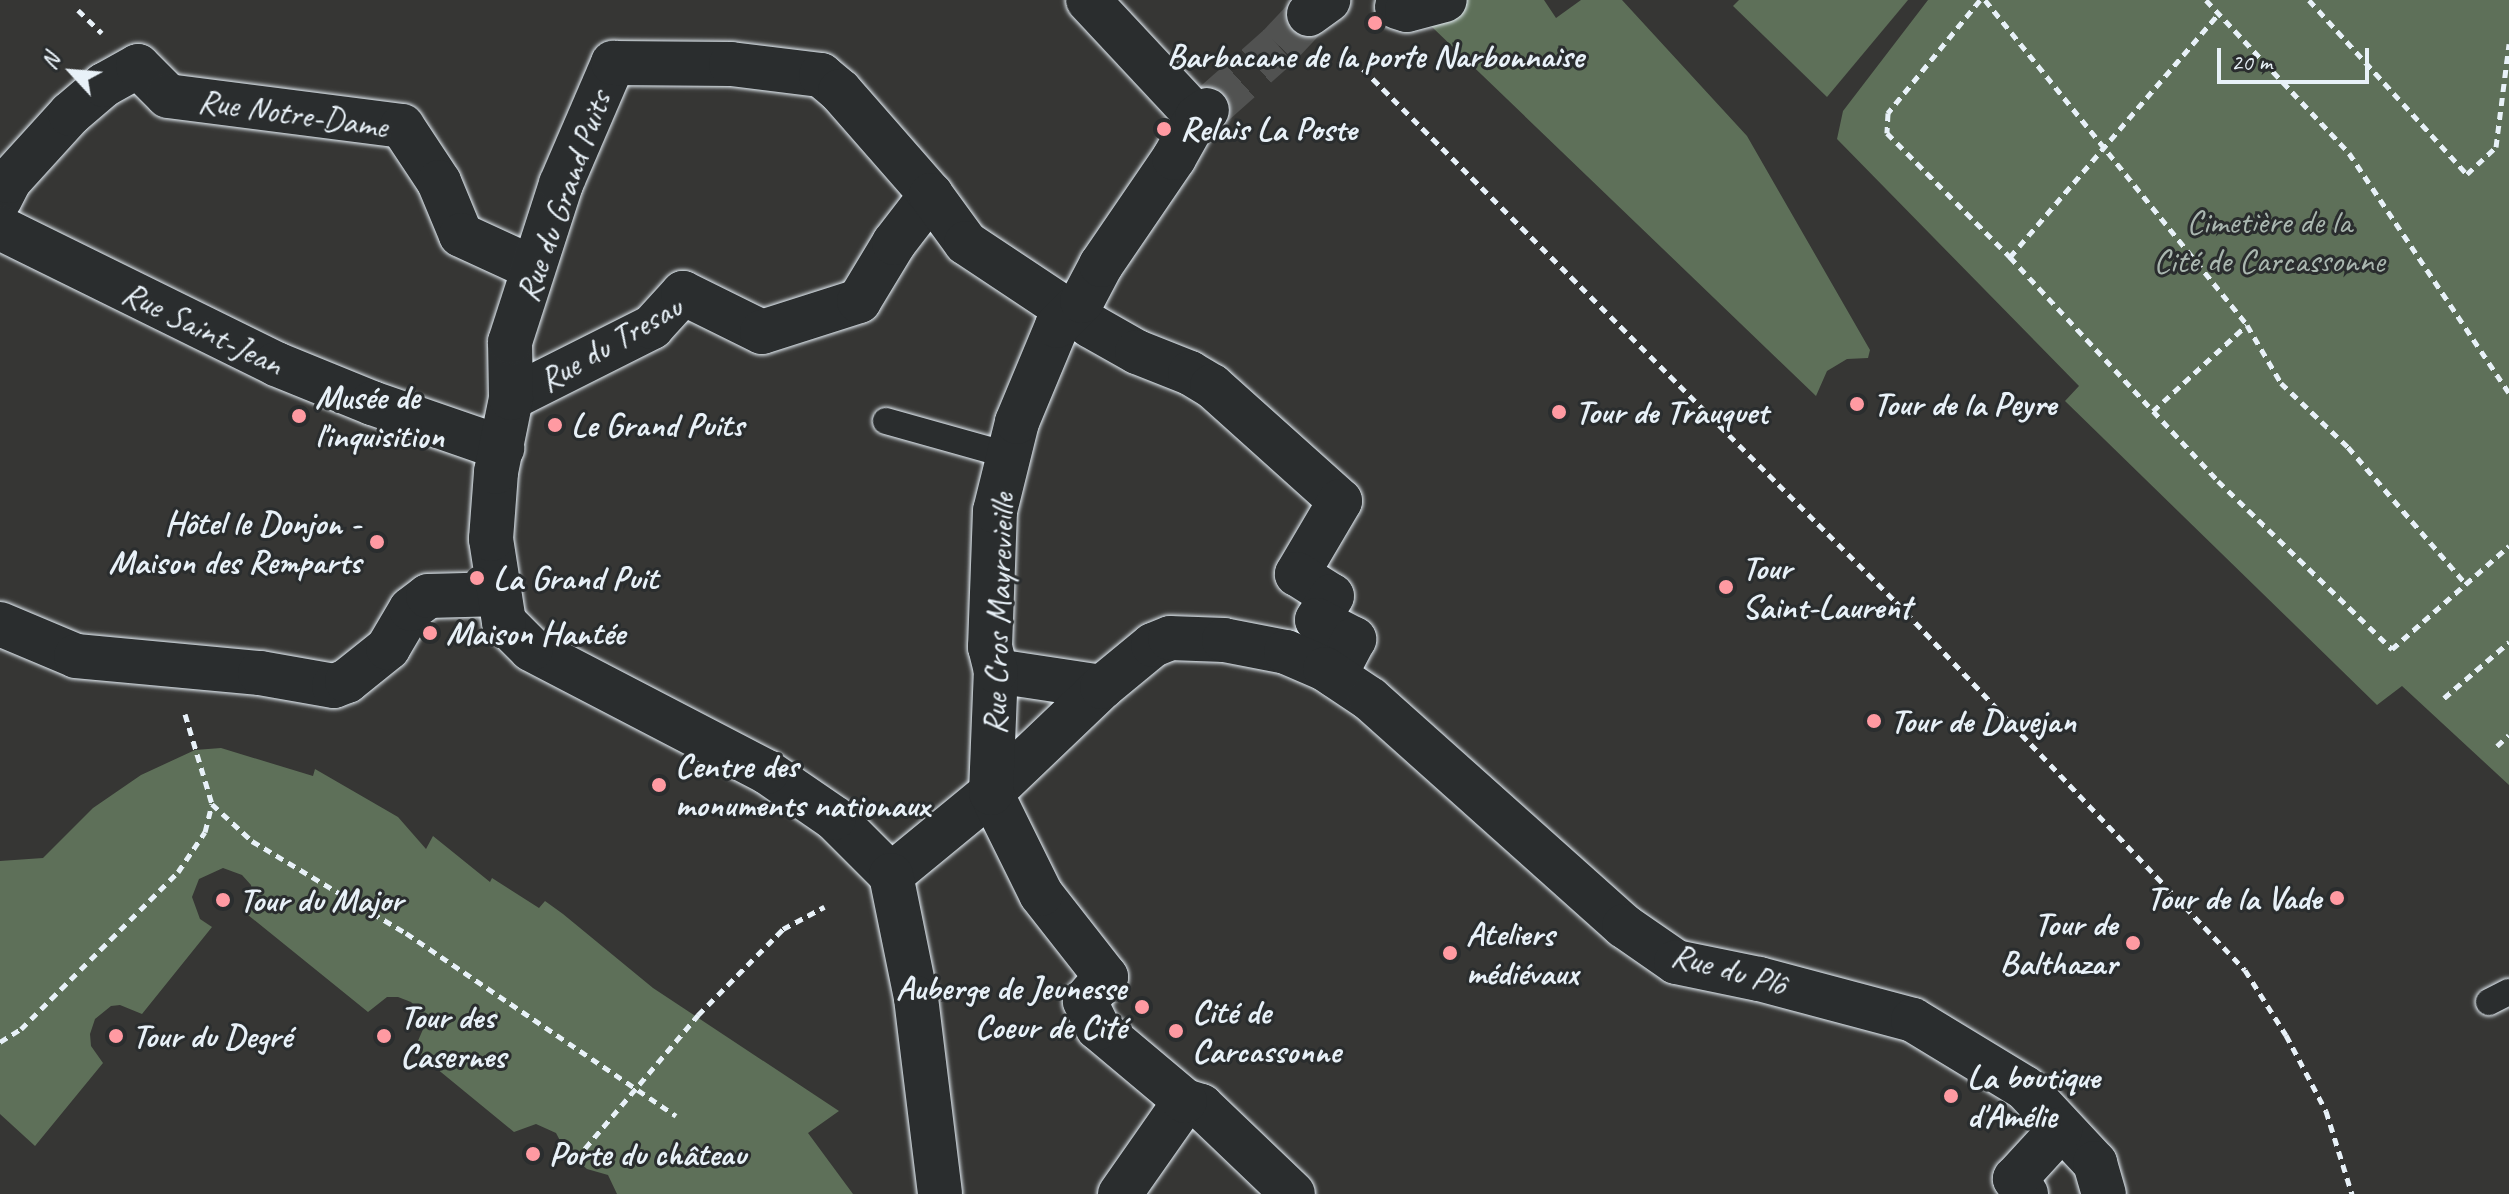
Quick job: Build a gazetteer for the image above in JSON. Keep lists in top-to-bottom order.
{
  "streets": {
    "street": [
      "Rue Notre-Dame",
      "Rue du Grand Puits",
      "Rue Saint-Jean",
      "Rue du Tresau",
      "Rue Cros Mayrevieille",
      "Rue du Plô"
    ]
  },
  "crossings": [
    ["Rue Notre-Dame", "Rue du Grand Puits"],
    ["Rue du Grand Puits", "Rue Saint-Jean"],
    ["Rue du Grand Puits", "Rue du Tresau"],
    ["Rue du Grand Puits", "Rue Cros Mayrevieille"],
    ["Rue du Grand Puits", "Rue du Plô"],
    ["Rue Cros Mayrevieille", "Rue du Plô"]
  ],
  "parks": ["Cimetière de la Cité de Carcassonne"],
  "places": [
    "Barbacane de la porte Narbonnaise",
    "Relais La Poste",
    "Tour de la Peyre",
    "Tour de Trauquet",
    "Musée de l'inquisition",
    "Le Grand Puits",
    "Hôtel le Donjon - Maison des Remparts",
    "La Grand Puit",
    "Tour Saint-Laurent",
    "Maison Hantée",
    "Tour de Davejan",
    "Centre des monuments nationaux",
    "Tour de la Vade",
    "Tour du Major",
    "Tour de Balthazar",
    "Ateliers médiévaux",
    "Auberge de Jeunesse Coeur de Cité",
    "Cité de Carcassonne",
    "Tour du Degré",
    "Tour des Casernes",
    "La boutique d'Amélie",
    "Porte du château"
  ],
  "scale_bar": "20 m",
  "north": "top left"
}
